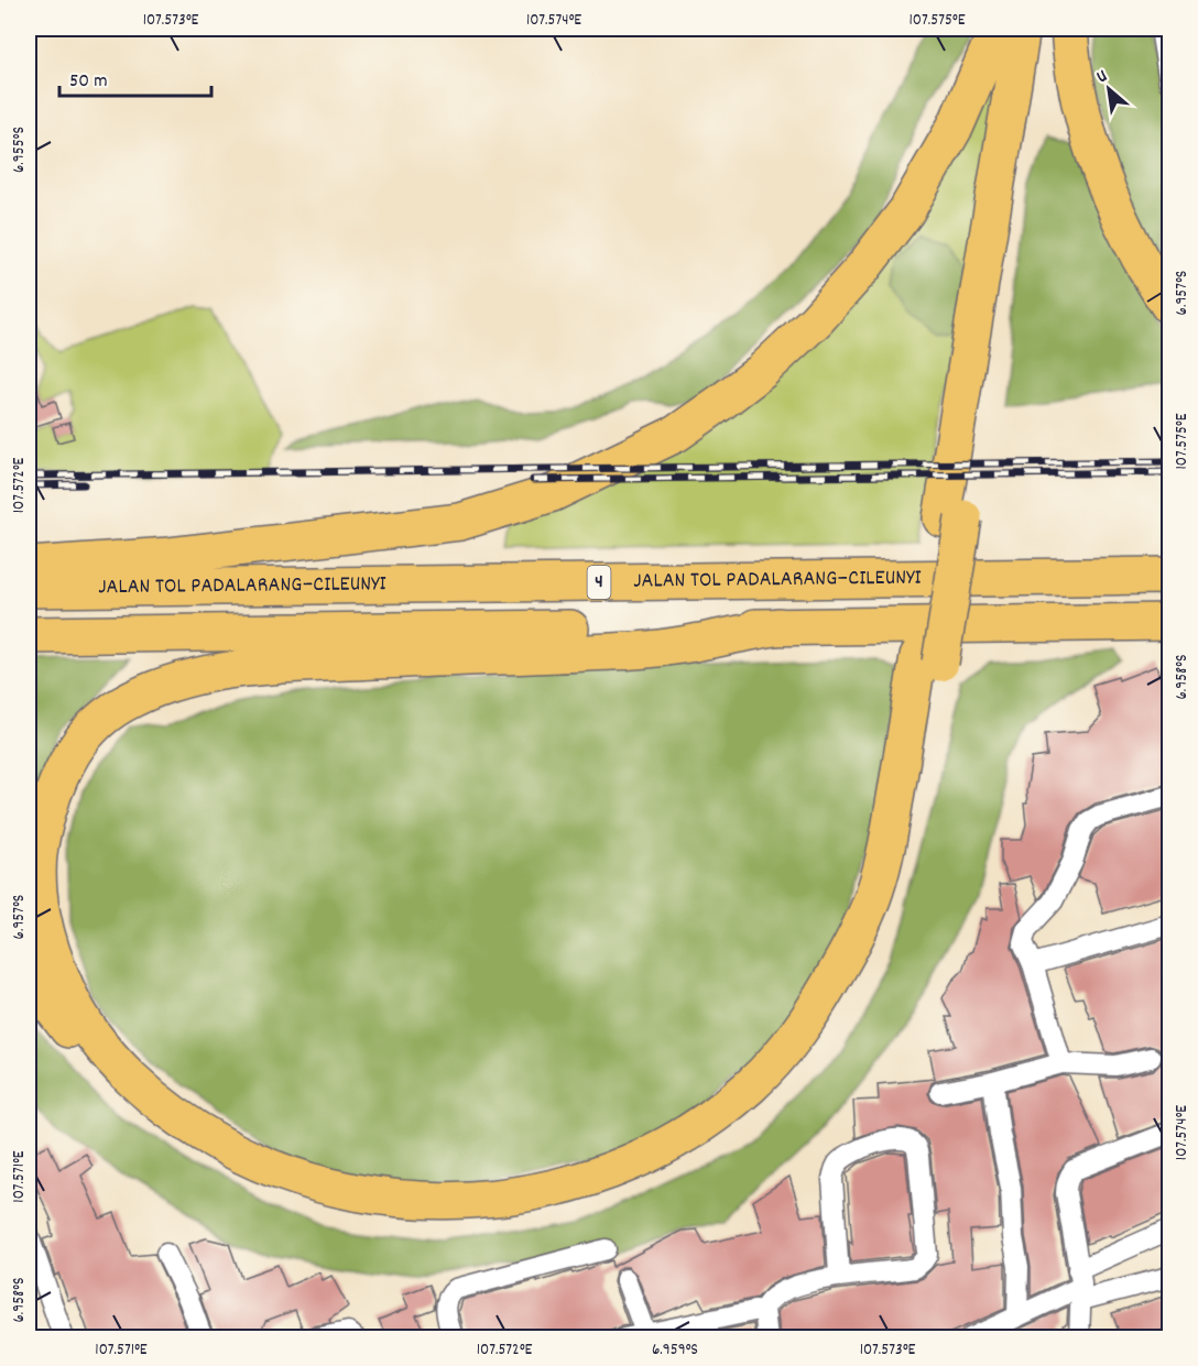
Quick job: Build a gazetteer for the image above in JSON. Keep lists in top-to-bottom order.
{
  "streets": {
    "highway": ["JALAN TOL PADALARANG–CILEUNYI", "4"]
  },
  "scale_bar": "50 m",
  "north": "top left",
  "coordinates": [
    "107.573°E",
    "107.574°E",
    "107.575°E",
    "6.955°S",
    "6.957°S",
    "107.572°E",
    "6.958°S",
    "107.571°E",
    "6.959°S"
  ]
}
